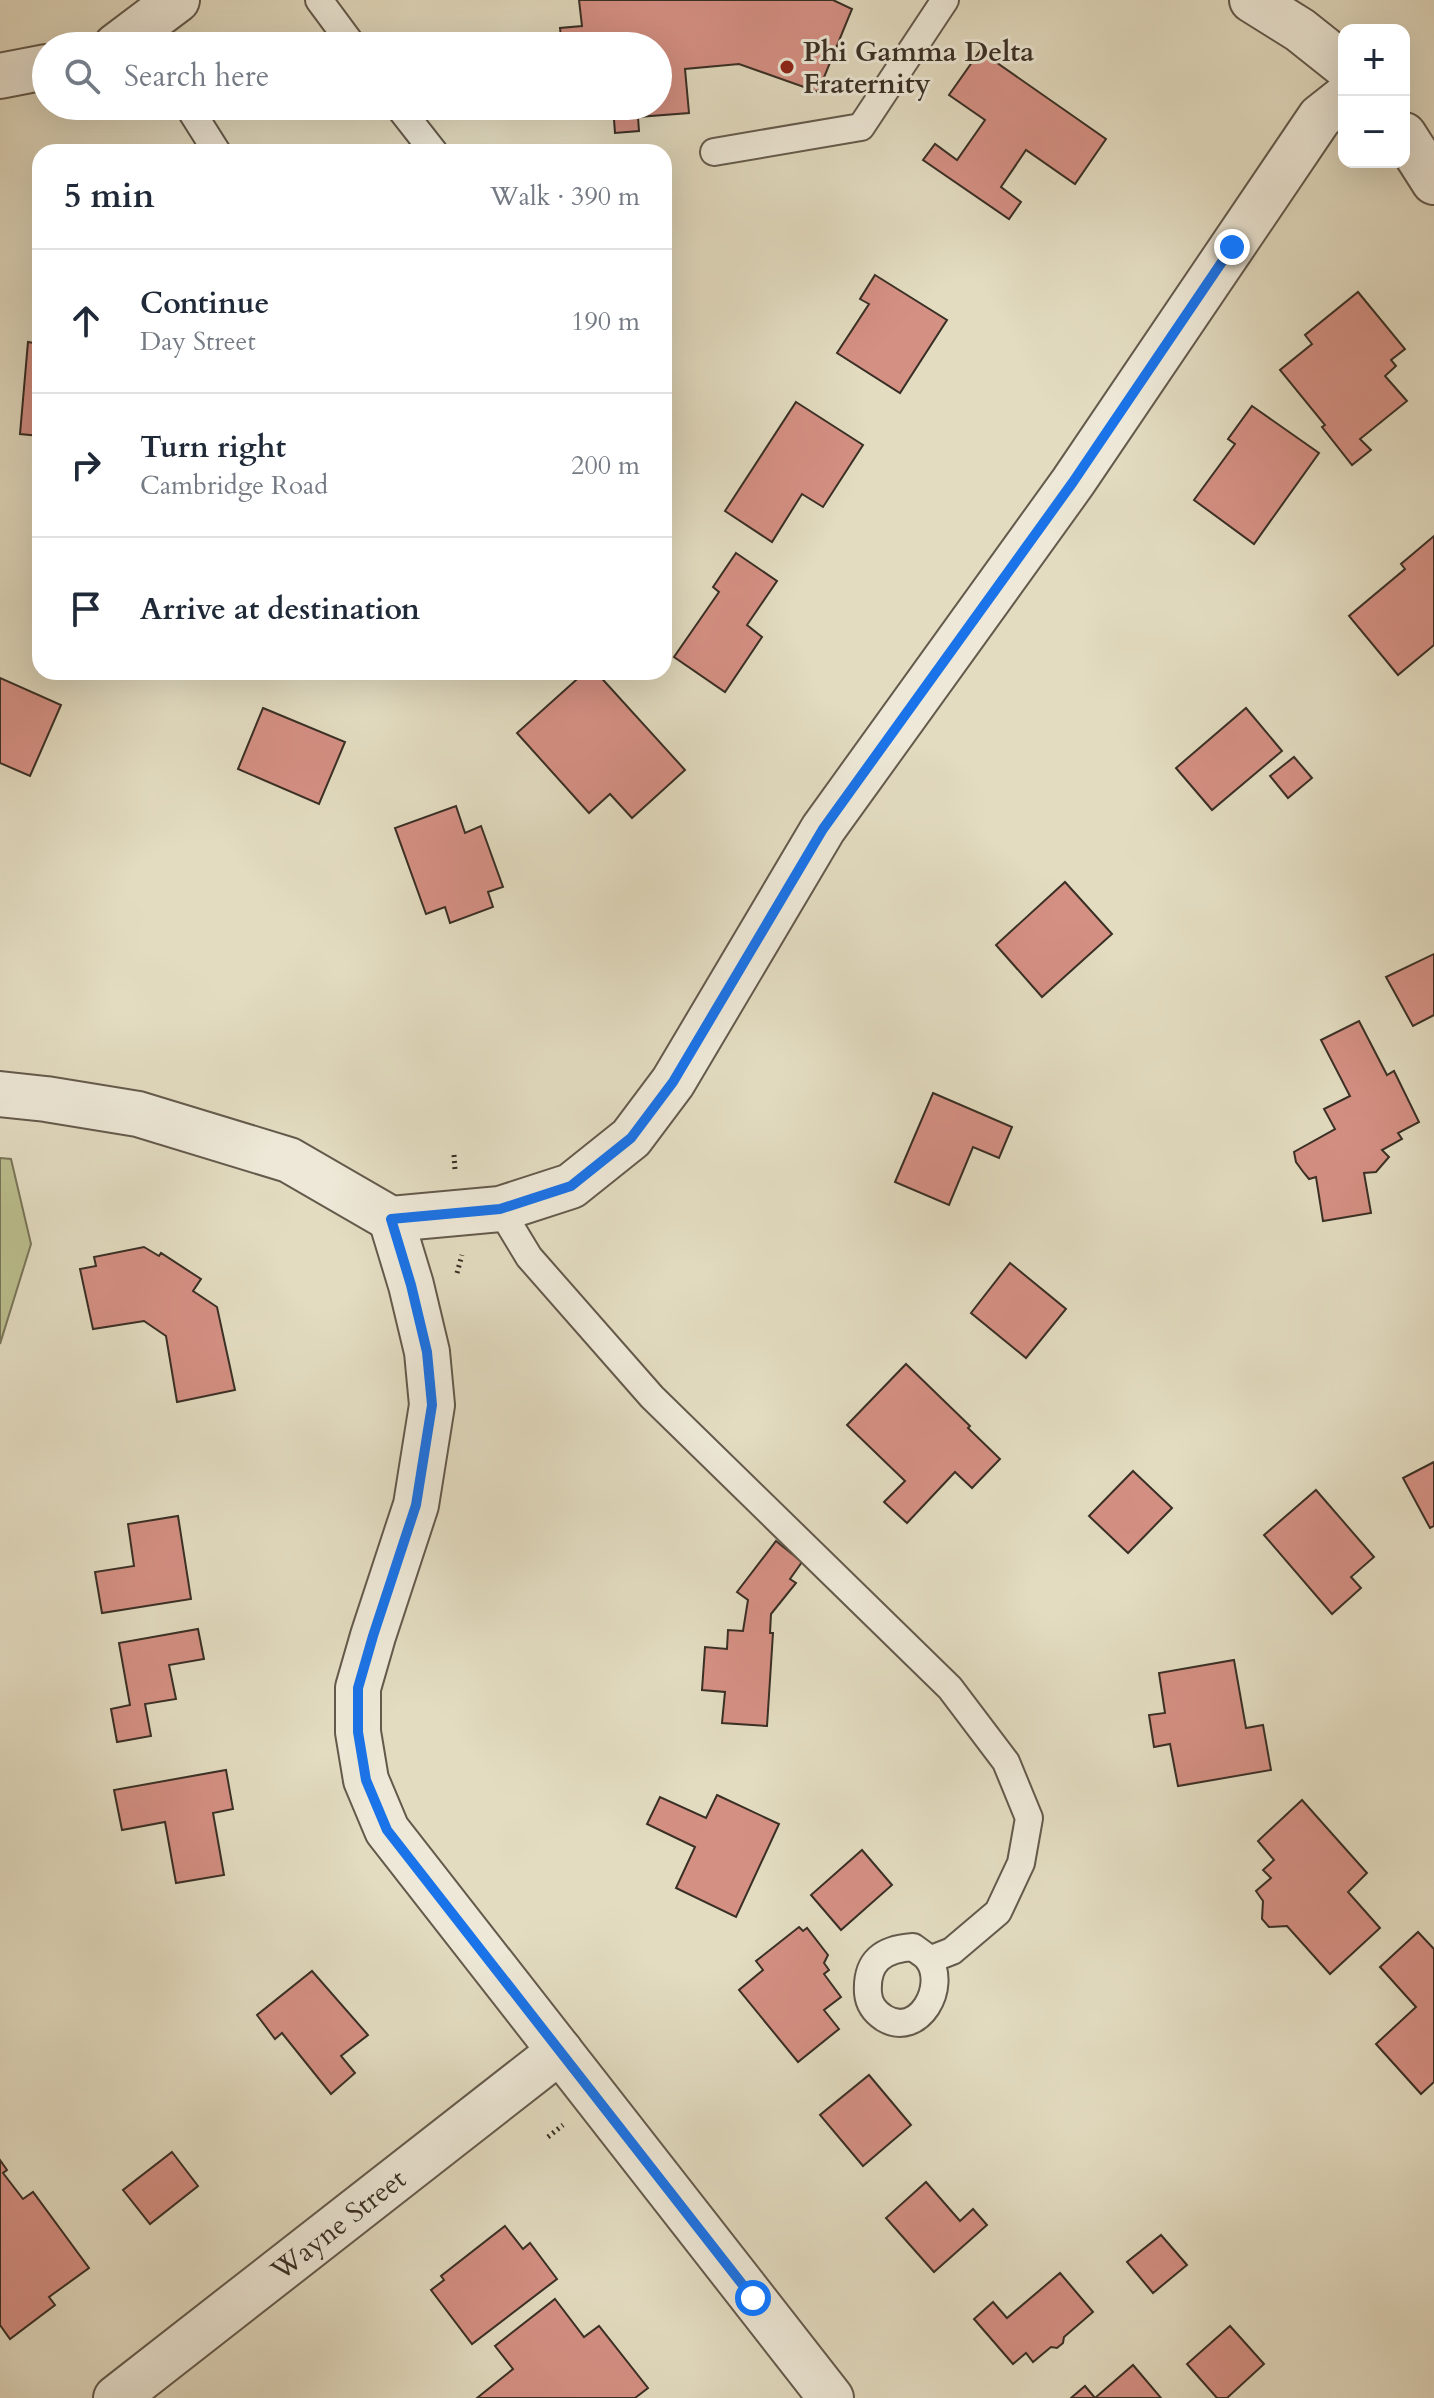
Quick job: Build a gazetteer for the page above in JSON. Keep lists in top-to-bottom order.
{
  "streets": {
    "street": ["Wayne Street"]
  },
  "places": ["Phi Gamma Delta Fraternity"],
  "page": {
    "map_buttons": ["+", "−"],
    "search": "Search here",
    "heading": ["5 min", "Walk · 390 m"],
    "list": [
      ["Continue", "Day Street", "190 m"],
      ["Turn right", "Cambridge Road", "200 m"],
      "Arrive at destination"
    ]
  }
}
